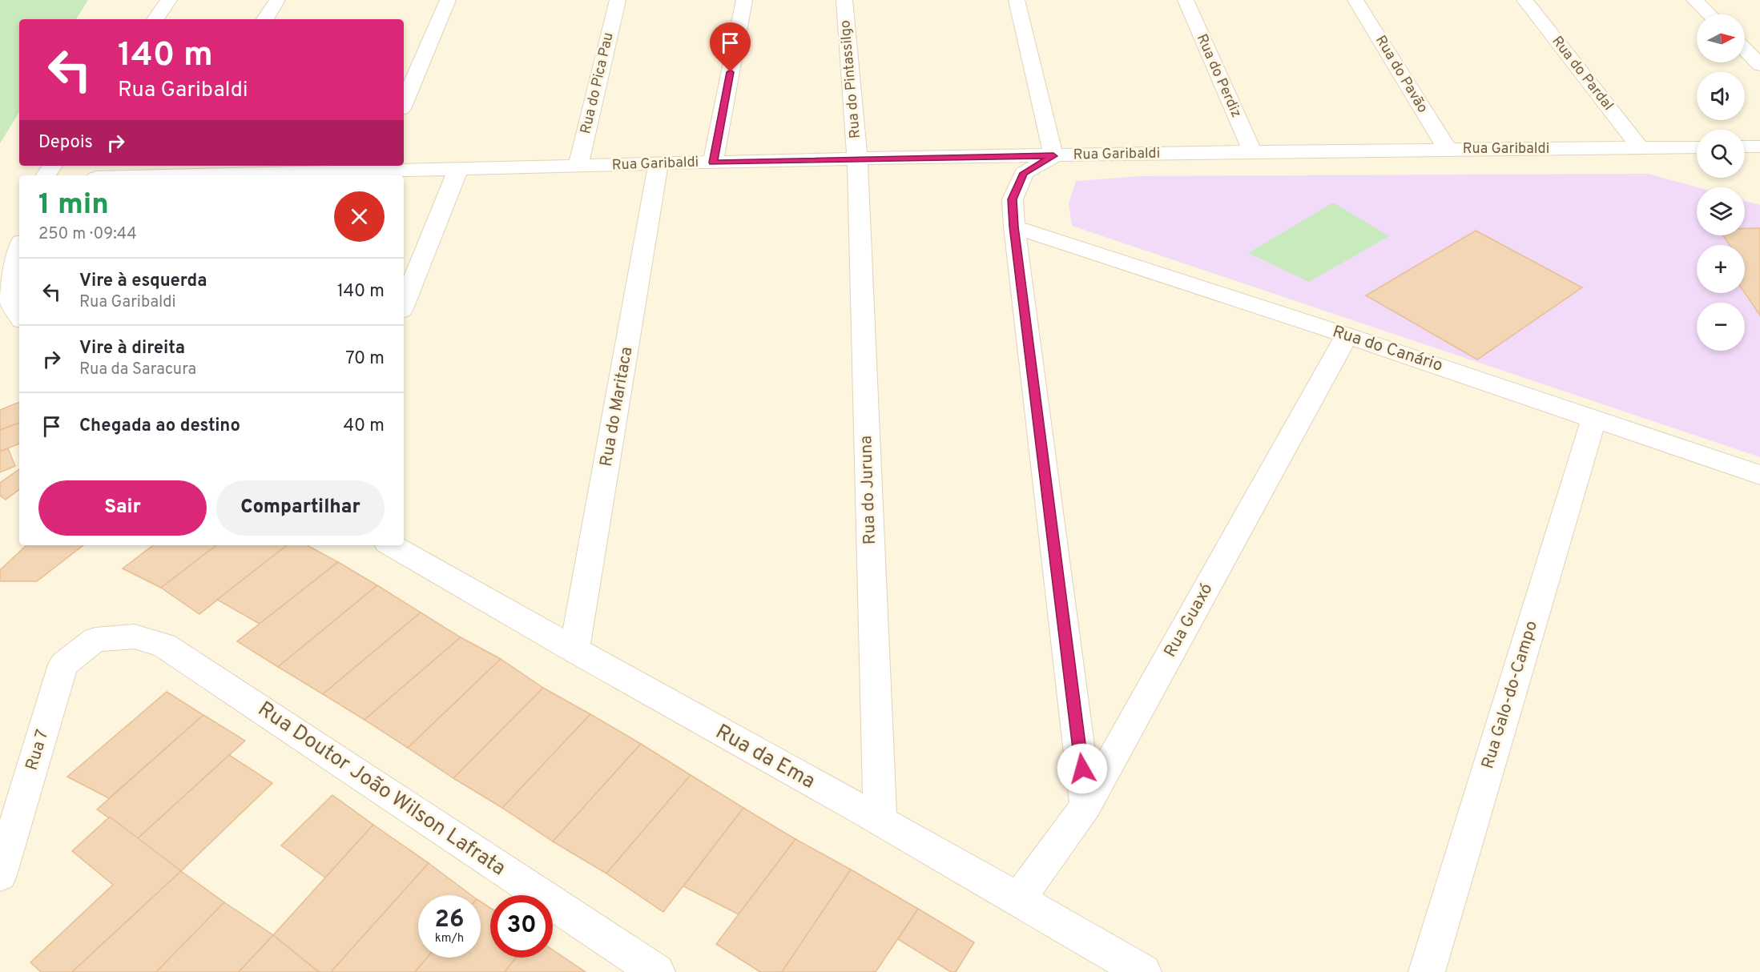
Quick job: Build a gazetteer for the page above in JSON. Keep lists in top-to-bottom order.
{
  "streets": {
    "street": [
      "Rua do Pardal",
      "Rua do Pavão",
      "Rua do Perdiz",
      "Rua do Pintassilgo",
      "Rua do Pica Pau",
      "Rua Garibaldi",
      "Rua do Canário",
      "Rua do Maritaca",
      "Rua do Juruna",
      "Rua Guaxó",
      "Rua Galo-do-Campo",
      "Rua 7",
      "Rua da Ema",
      "Rua Doutor João Wilson Lafrata"
    ]
  },
  "crossings": [
    ["Rua do Pardal", "Rua Garibaldi"],
    ["Rua do Pavão", "Rua Garibaldi"],
    ["Rua do Perdiz", "Rua Garibaldi"],
    ["Rua do Pintassilgo", "Rua Garibaldi"],
    ["Rua do Pintassilgo", "Rua do Juruna"],
    ["Rua do Pica Pau", "Rua Garibaldi"],
    ["Rua Garibaldi", "Rua do Maritaca"],
    ["Rua Garibaldi", "Rua do Juruna"],
    ["Rua do Canário", "Rua Guaxó"],
    ["Rua do Canário", "Rua Galo-do-Campo"],
    ["Rua do Maritaca", "Rua da Ema"],
    ["Rua do Juruna", "Rua da Ema"],
    ["Rua Guaxó", "Rua da Ema"],
    ["Rua 7", "Rua Doutor João Wilson Lafrata"]
  ],
  "north": "right",
  "page": {
    "map_buttons": ["+", "−"],
    "turn": ["140 m", "Rua Garibaldi"],
    "then": "Depois",
    "heading": ["1 min", "250 m · 09:44"],
    "list": [
      {
        "name": "Vire à esquerda",
        "note": "Rua Garibaldi",
        "value": "140 m"
      },
      {
        "name": "Vire à direita",
        "note": "Rua da Saracura",
        "value": "70 m"
      },
      {
        "name": "Chegada ao destino",
        "value": "40 m"
      }
    ],
    "buttons": ["Sair", "Compartilhar"],
    "speed": "26 km/h",
    "limit": "30"
  }
}
